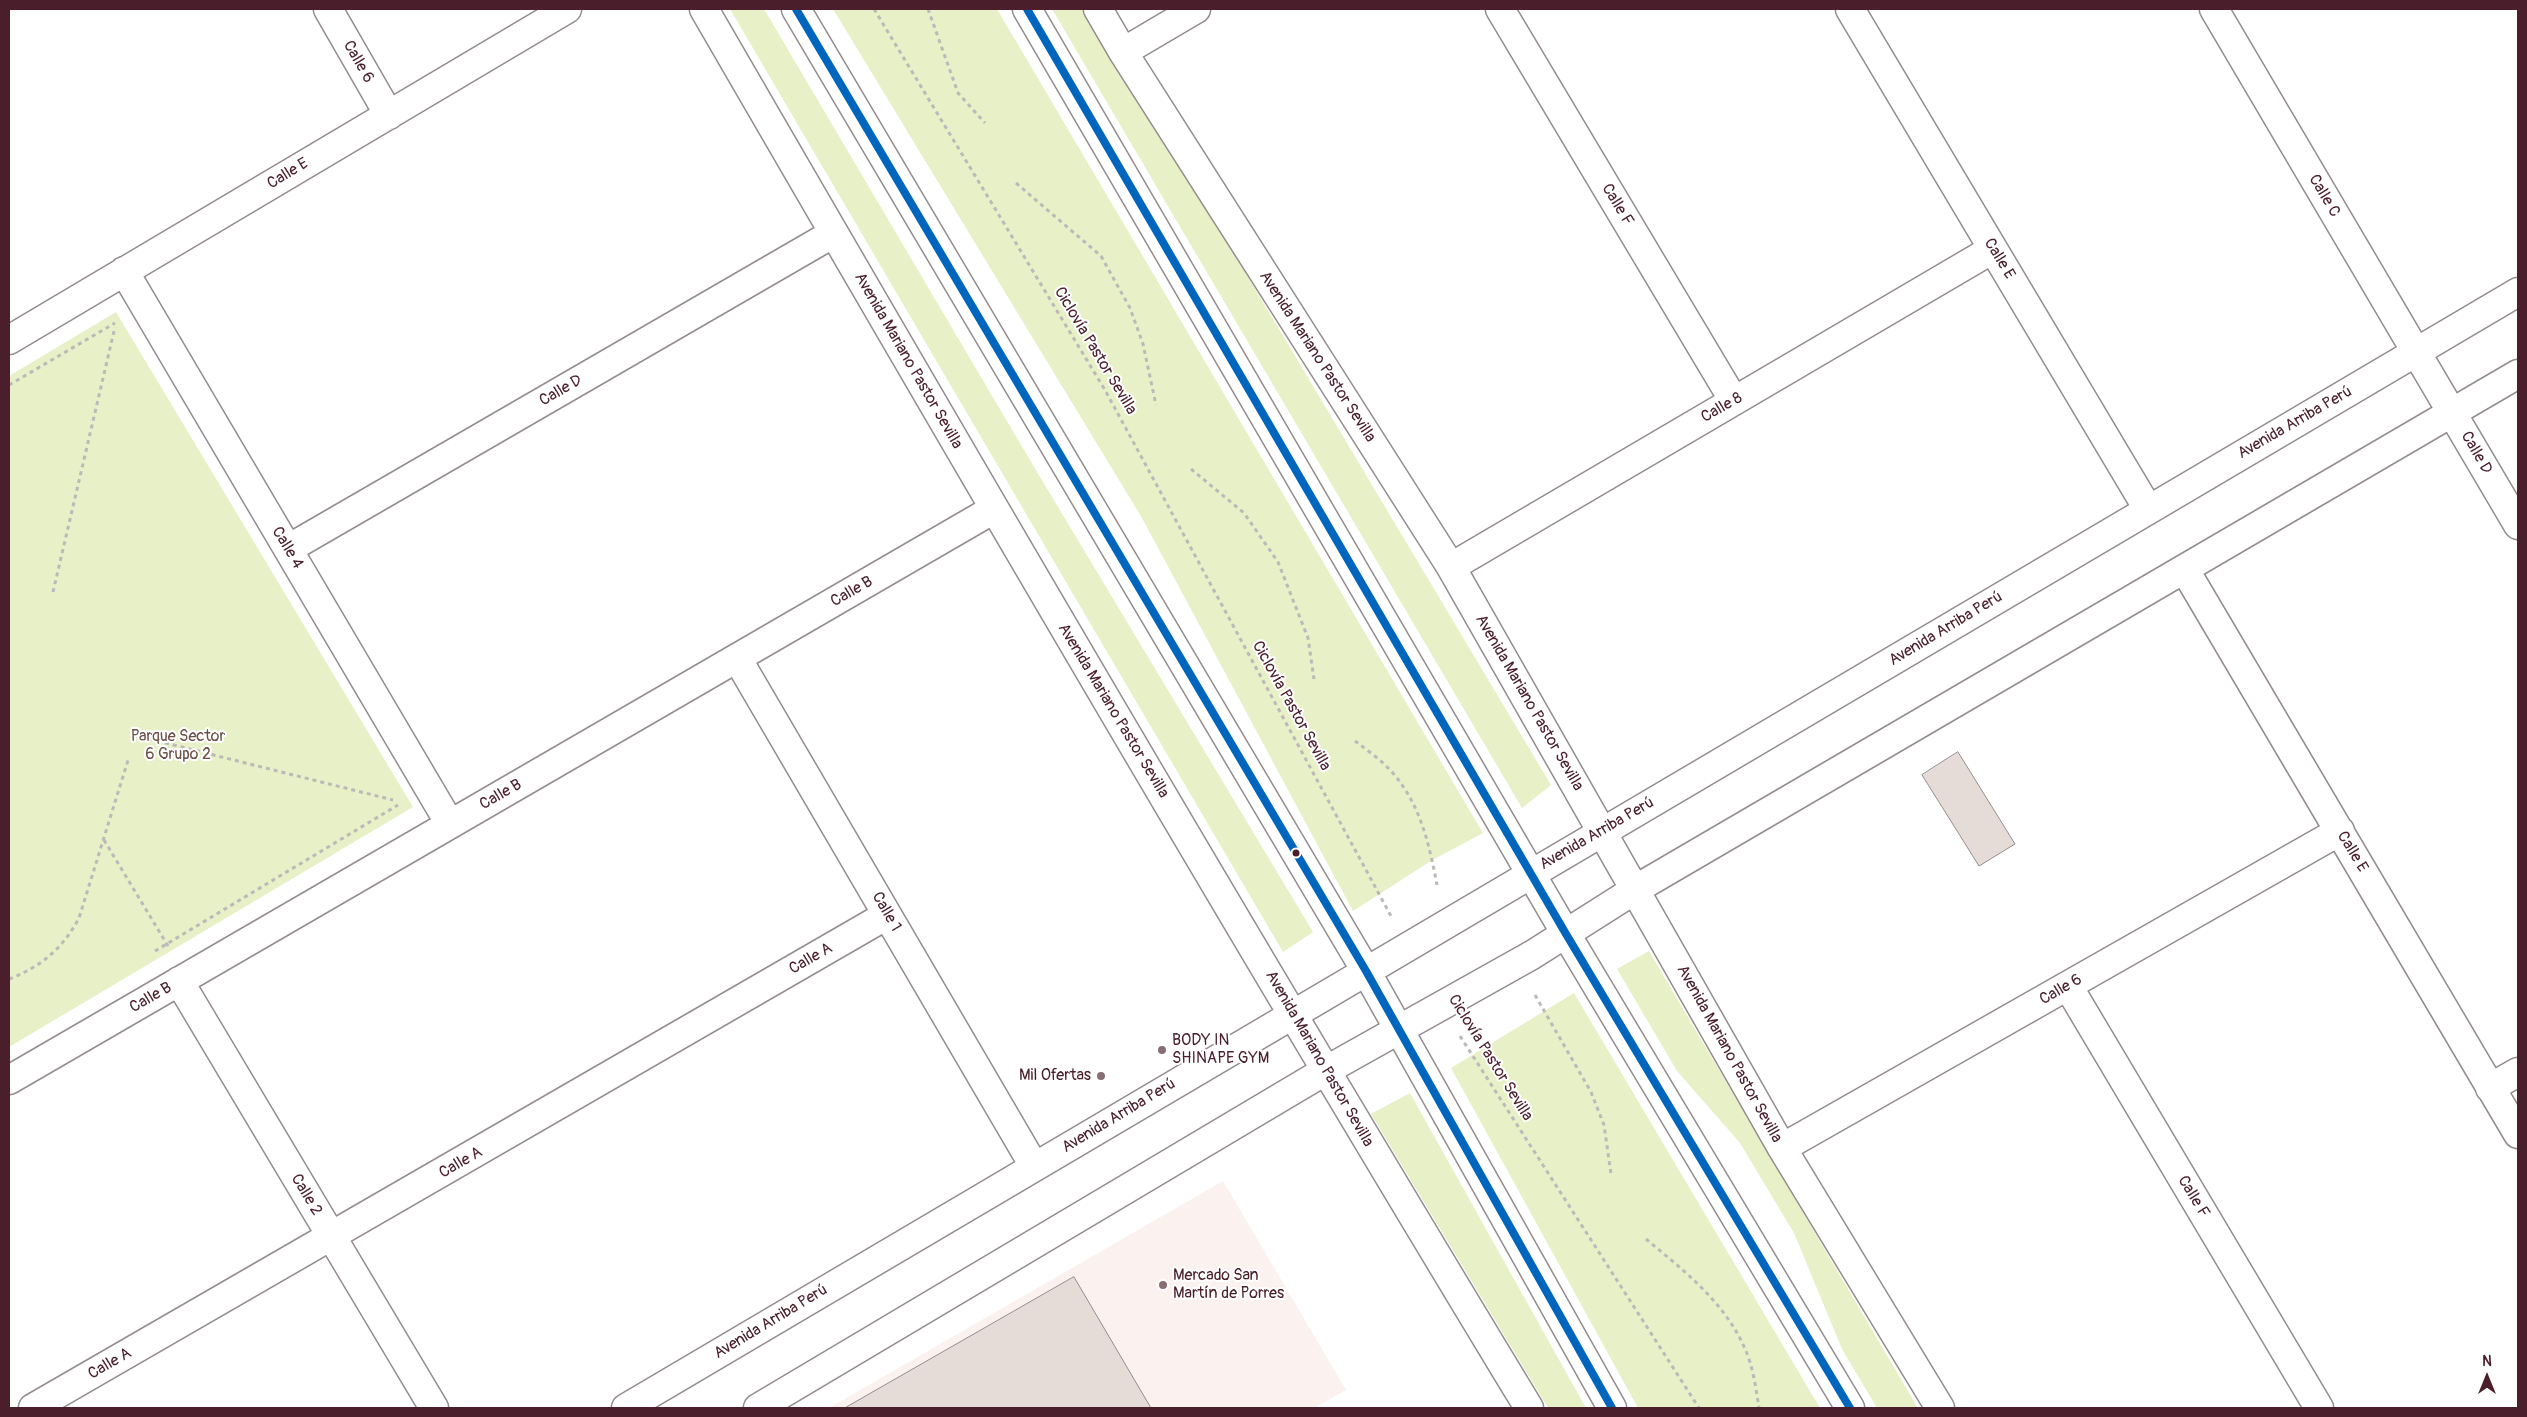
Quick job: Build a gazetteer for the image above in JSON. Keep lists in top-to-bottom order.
{
  "streets": {
    "street": [
      "Calle 6",
      "Calle E",
      "Calle C",
      "Calle F",
      "Avenida Mariano Pastor Sevilla",
      "Calle D",
      "Calle 8",
      "Avenida Arriba Perú",
      "Calle 4",
      "Calle B",
      "Calle 1",
      "Calle A",
      "Calle 2"
    ],
    "path": ["Ciclovía Pastor Sevilla"]
  },
  "crossings": [
    ["Calle 6", "Calle E"],
    ["Calle 6", "Calle F"],
    ["Calle 6", "Avenida Mariano Pastor Sevilla"],
    ["Calle E", "Calle 8"],
    ["Calle E", "Avenida Arriba Perú"],
    ["Calle E", "Calle 4"],
    ["Calle C", "Calle D"],
    ["Calle C", "Avenida Arriba Perú"],
    ["Calle F", "Calle 8"],
    ["Ciclovía Pastor Sevilla", "Avenida Arriba Perú"],
    ["Avenida Mariano Pastor Sevilla", "Calle D"],
    ["Avenida Mariano Pastor Sevilla", "Calle 8"],
    ["Avenida Mariano Pastor Sevilla", "Avenida Arriba Perú"],
    ["Avenida Mariano Pastor Sevilla", "Calle B"],
    ["Calle D", "Calle 4"],
    ["Avenida Arriba Perú", "Calle 1"],
    ["Calle 4", "Calle B"],
    ["Calle B", "Calle 1"],
    ["Calle B", "Calle 2"],
    ["Calle 1", "Calle A"],
    ["Calle A", "Calle 2"]
  ],
  "parks": ["Parque Sector 6 Grupo 2"],
  "places": ["BODY IN SHINAPE GYM", "Mil Ofertas", "Mercado San Martín de Porres"],
  "north": "top"
}
